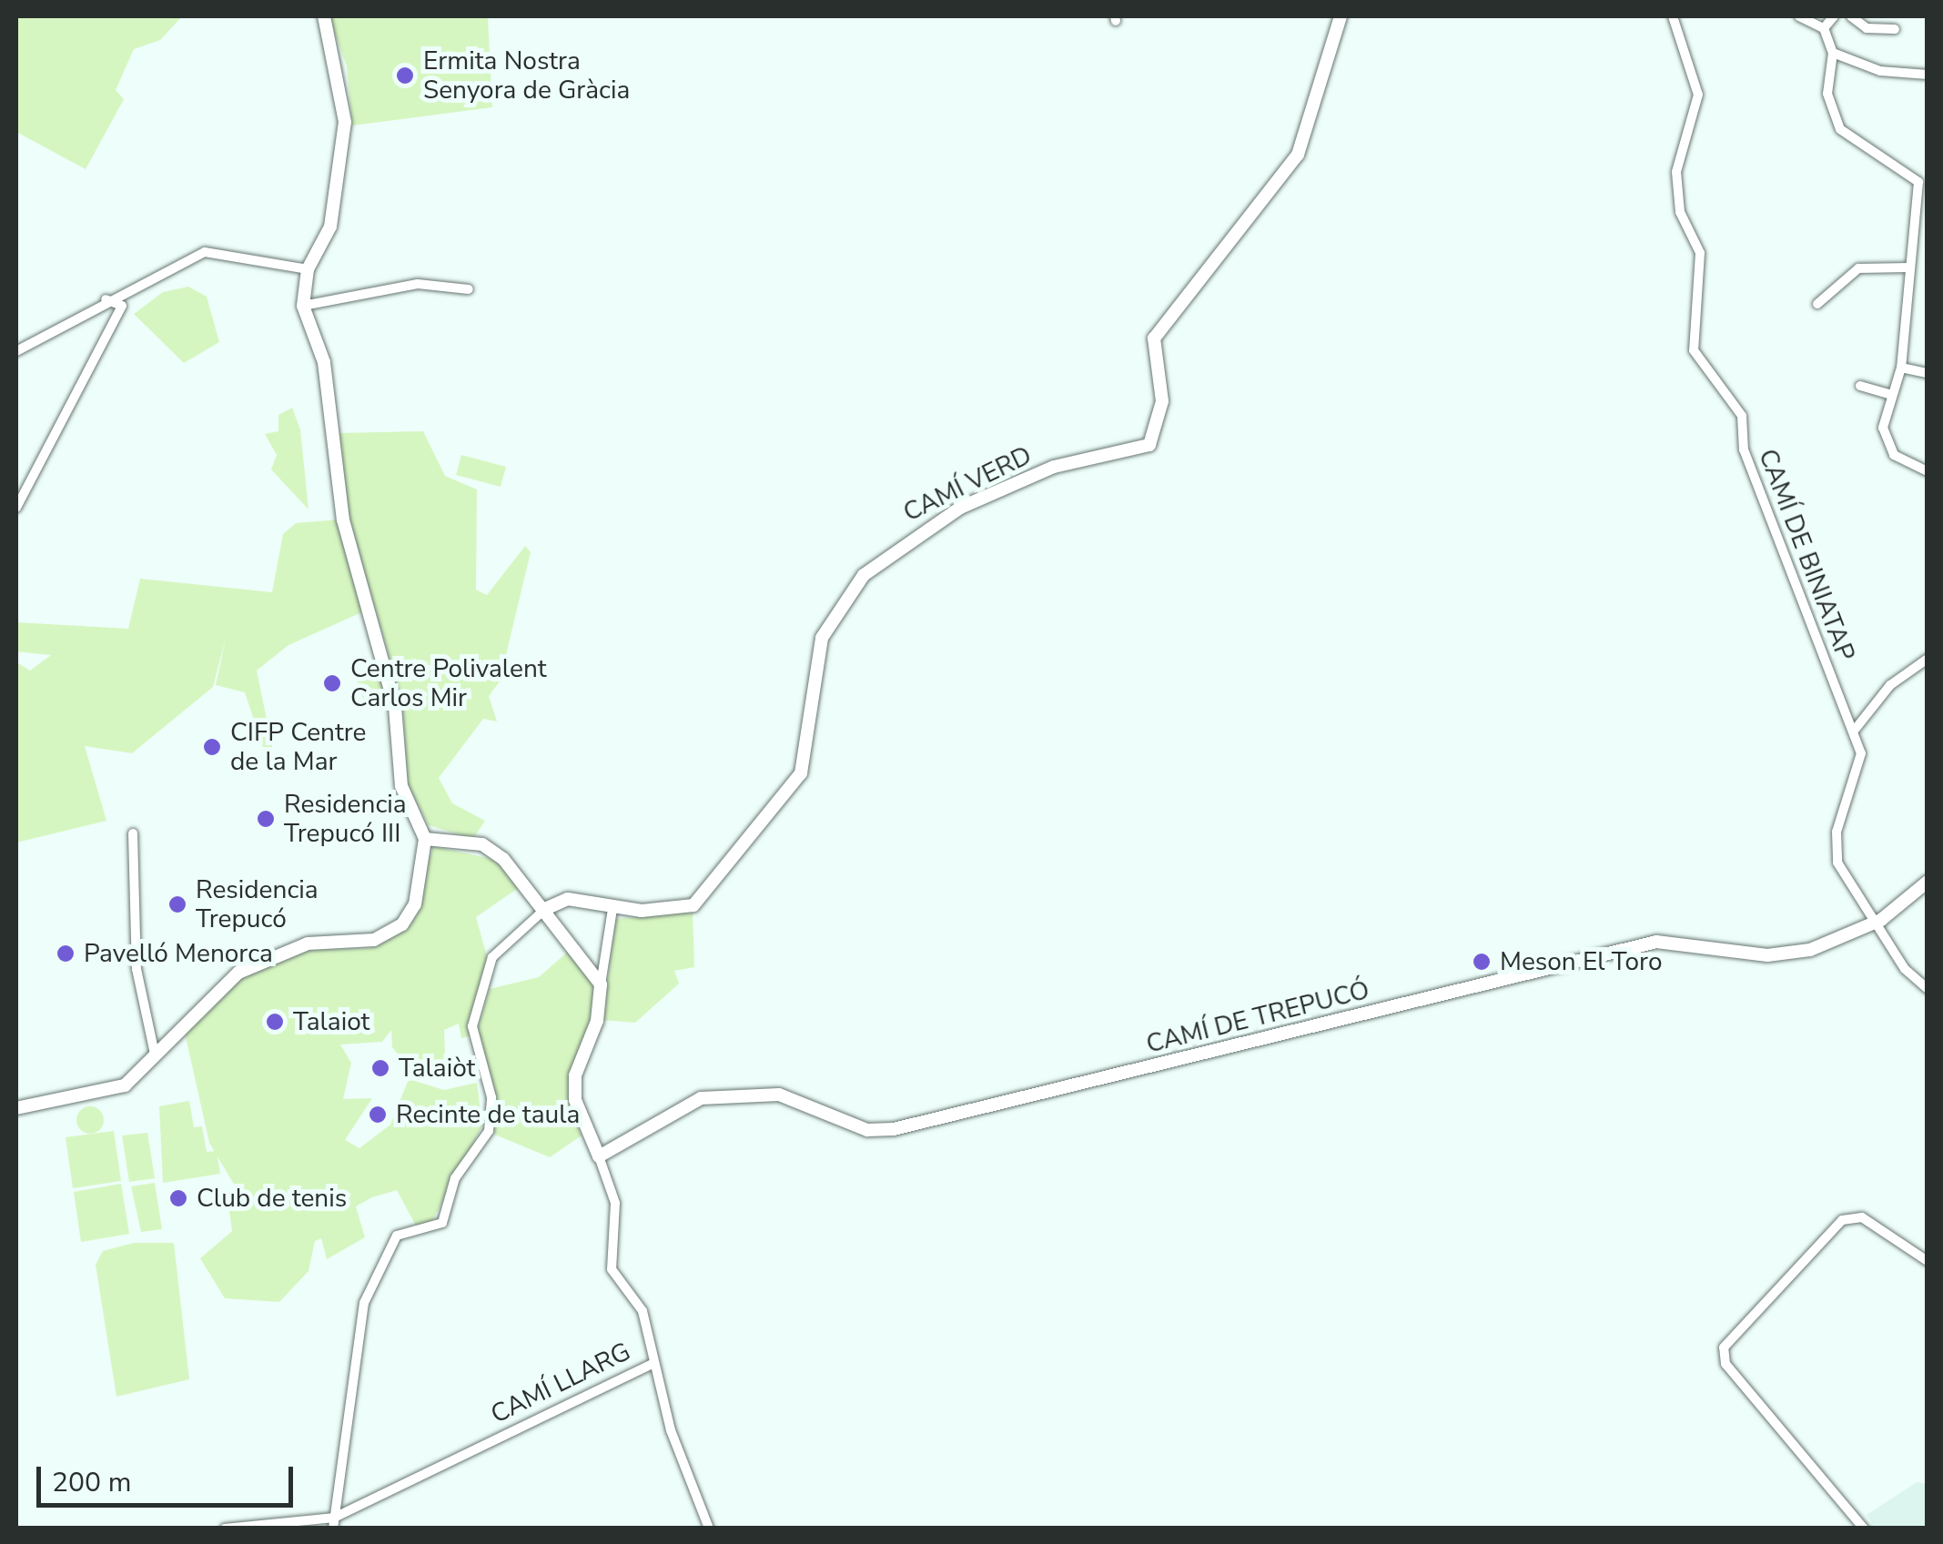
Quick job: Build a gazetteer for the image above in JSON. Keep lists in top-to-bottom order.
{
  "streets": {
    "street": [
      "CAMÍ VERD",
      "CAMÍ DE BINIATAP",
      "CAMÍ DE TREPUCÓ",
      "CAMÍ LLARG"
    ]
  },
  "crossings": [
    ["CAMÍ DE BINIATAP", "CAMÍ DE TREPUCÓ"],
    ["CAMÍ DE TREPUCÓ", "CAMÍ LLARG"]
  ],
  "places": [
    "Ermita Nostra Senyora de Gràcia",
    "Centre Polivalent Carlos Mir",
    "CIFP Centre de la Mar",
    "Residencia Trepucó III",
    "Residencia Trepucó",
    "Pavelló Menorca",
    "Meson El Toro",
    "Talaiot",
    "Talaiòt",
    "Recinte de taula",
    "Club de tenis"
  ],
  "scale_bar": "200 m"
}
